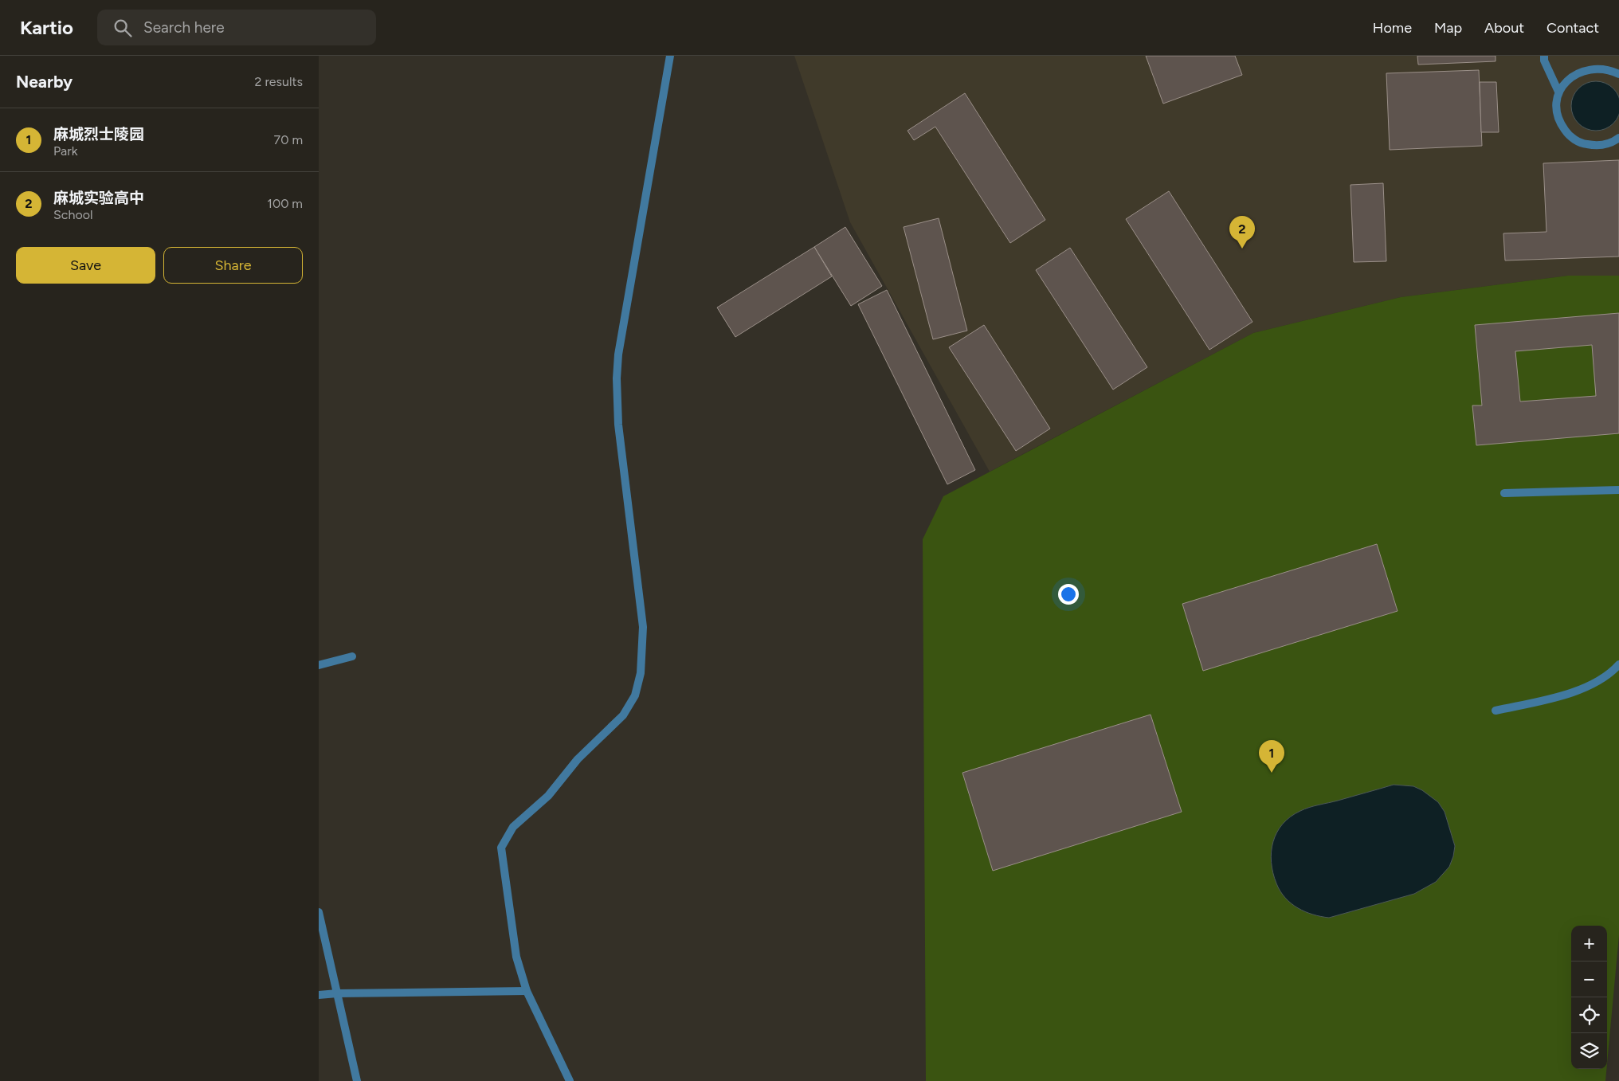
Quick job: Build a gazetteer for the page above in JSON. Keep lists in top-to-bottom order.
{
  "page": {
    "header": "Kartio",
    "search": "Search here",
    "nav": [
      "Home",
      "Map",
      "About",
      "Contact"
    ],
    "heading": ["Nearby", "2 results"],
    "list": [
      {
        "mark": "1",
        "name": "麻城烈士陵园",
        "note": "Park",
        "value": "70 m"
      },
      {
        "mark": "2",
        "name": "麻城实验高中",
        "note": "School",
        "value": "100 m"
      }
    ],
    "pins": ["2", "1"],
    "buttons": ["Save", "Share"],
    "map_buttons": ["+", "−"]
  }
}
